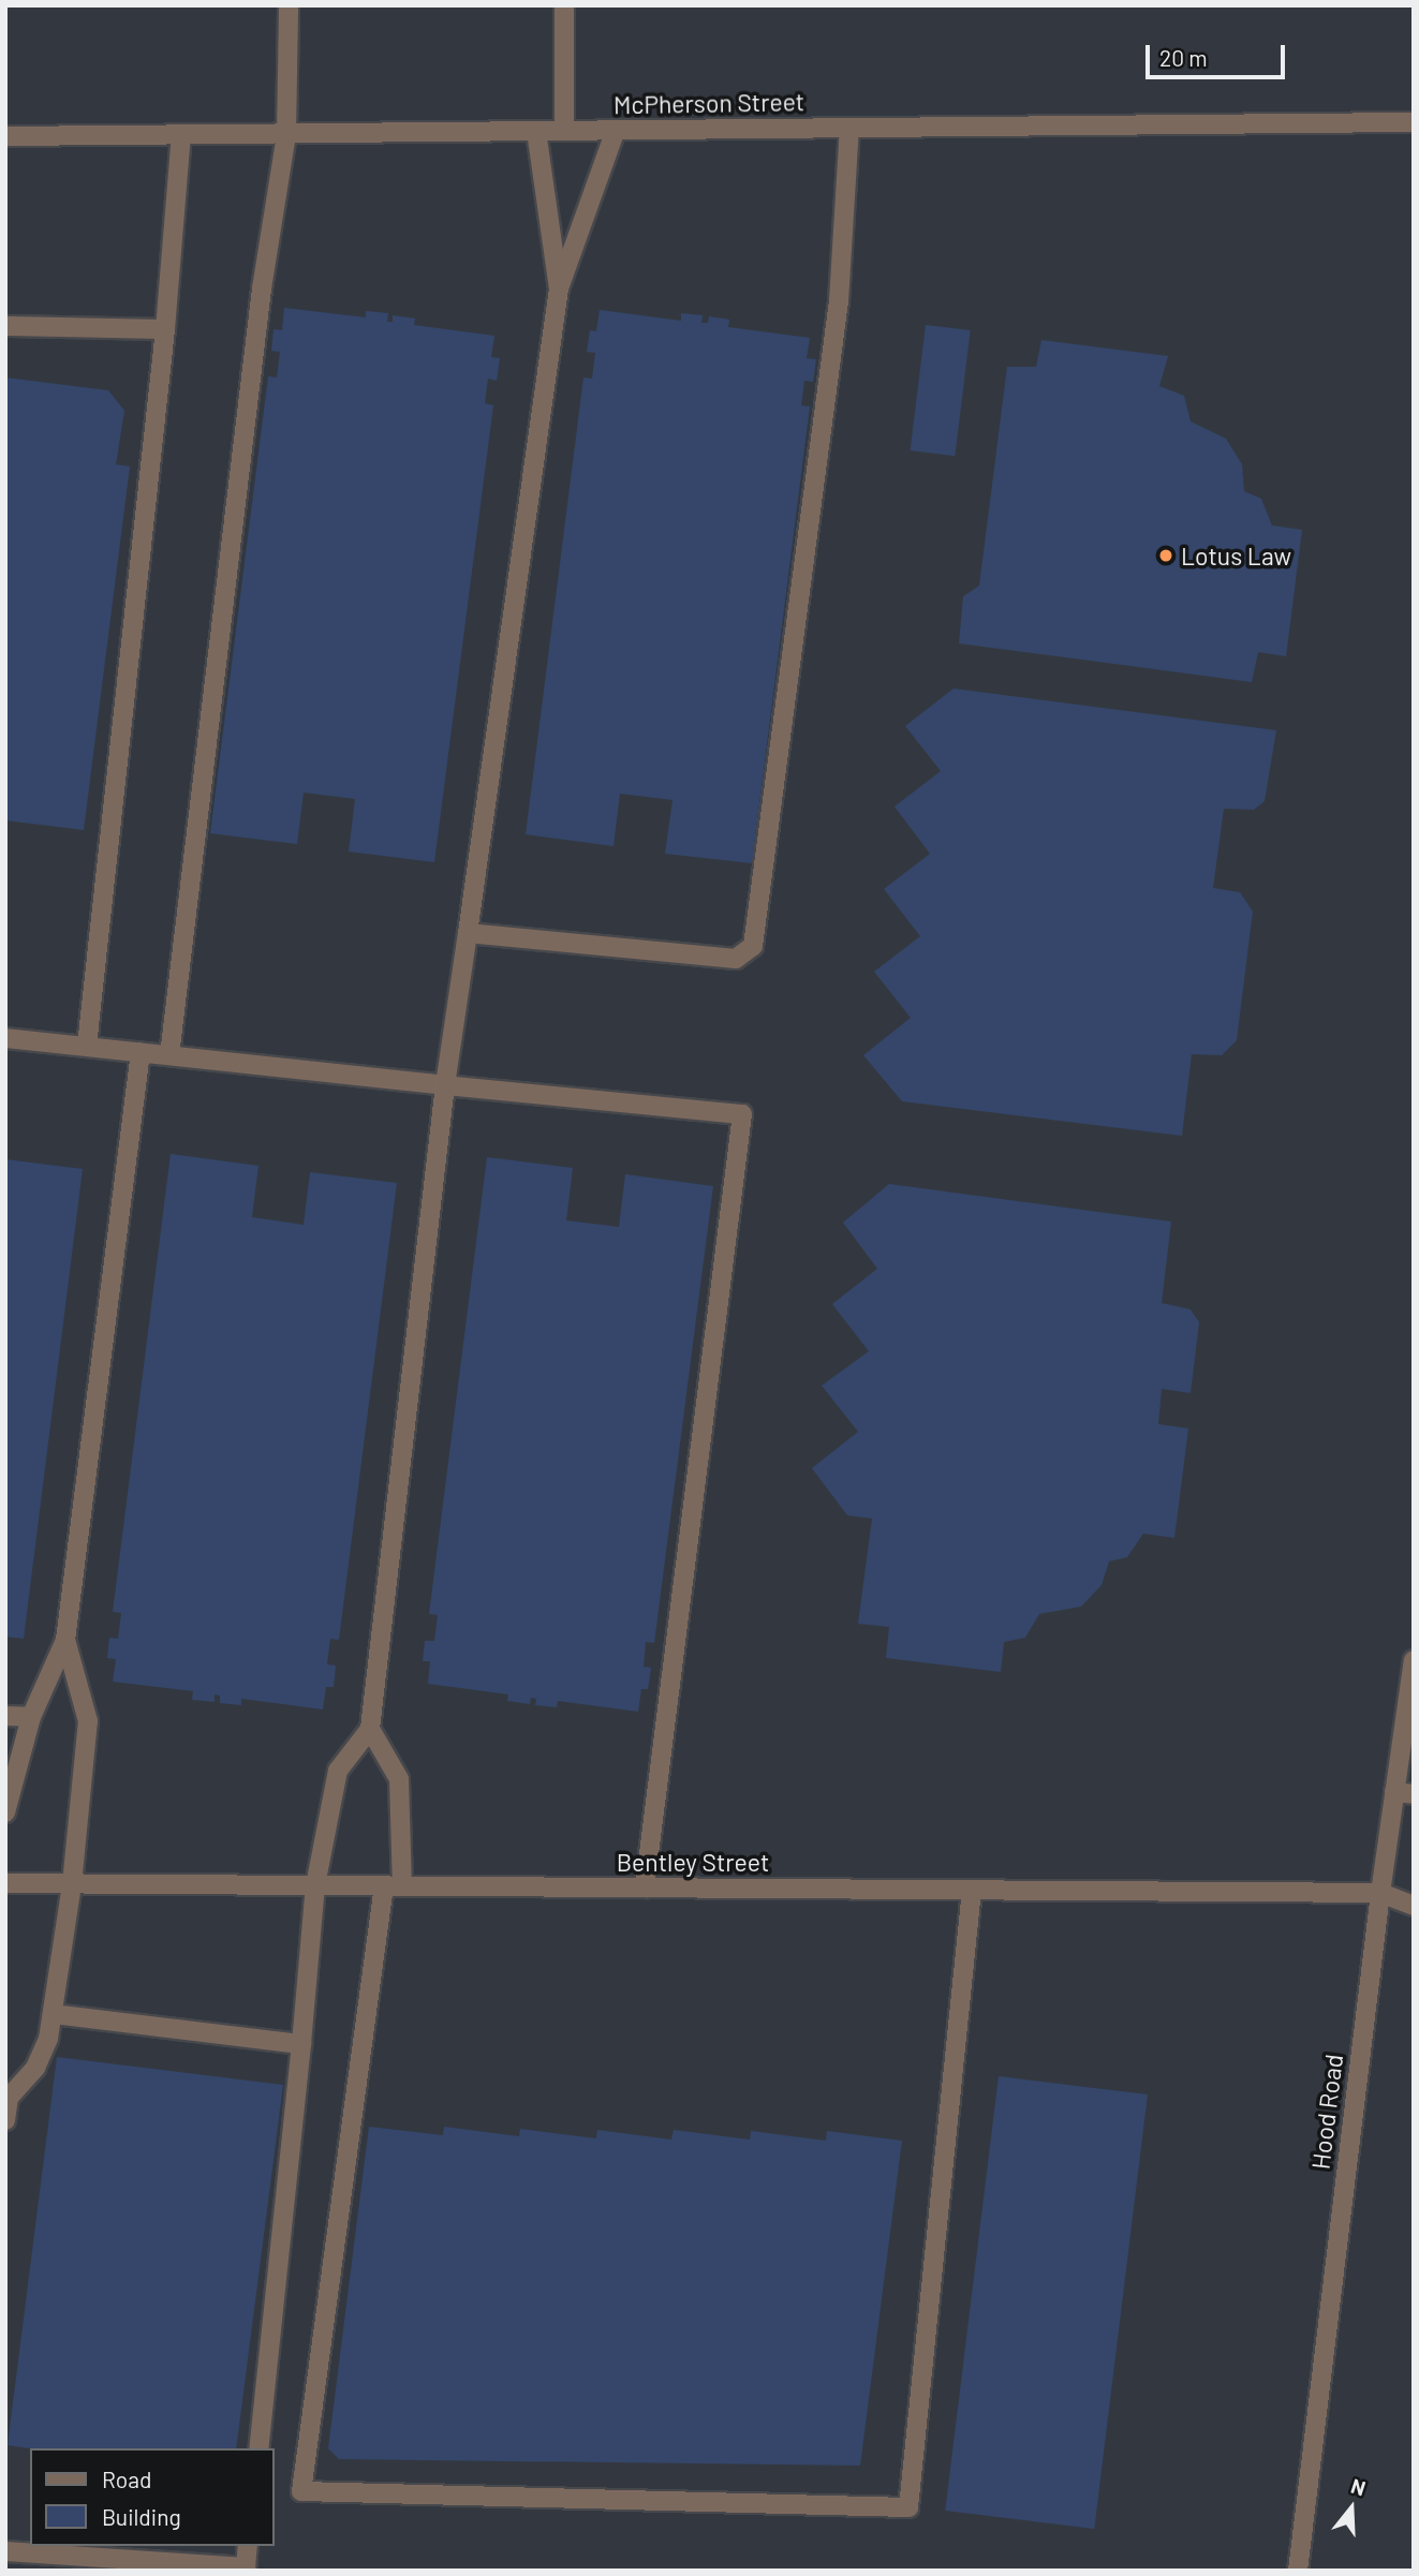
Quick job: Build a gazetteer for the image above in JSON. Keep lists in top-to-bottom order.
{
  "streets": {
    "street": ["McPherson Street", "Bentley Street", "Hood Road"]
  },
  "crossings": [
    ["Bentley Street", "Hood Road"]
  ],
  "places": ["Lotus Law"],
  "legend": ["Road", "Building"],
  "scale_bar": "20 m",
  "north": "top"
}
